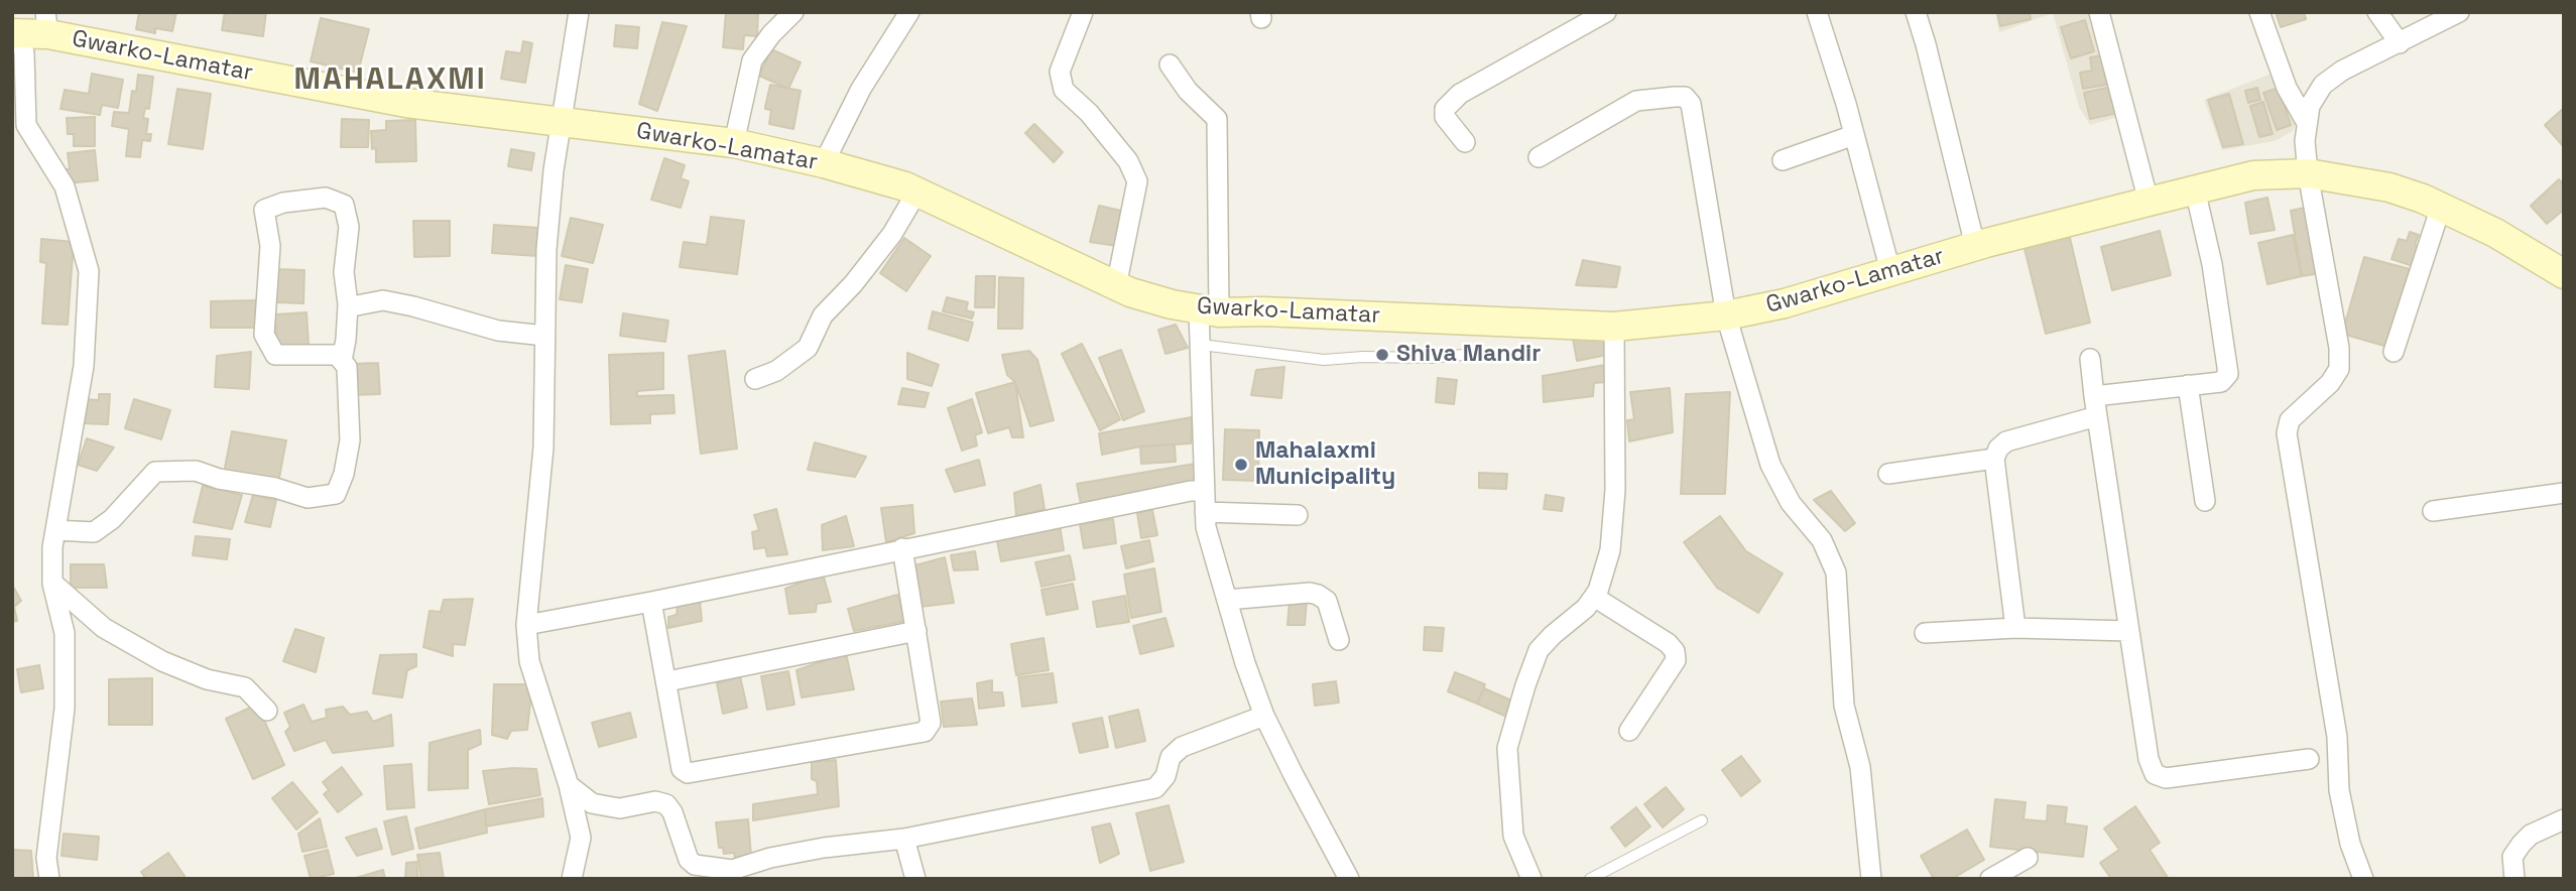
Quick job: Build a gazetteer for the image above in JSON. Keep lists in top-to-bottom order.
{
  "streets": {
    "main road": ["Gwarko-Lamatar"]
  },
  "districts": ["MAHALAXMI"],
  "places": ["Shiva Mandir", "Mahalaxmi Municipality"]
}
